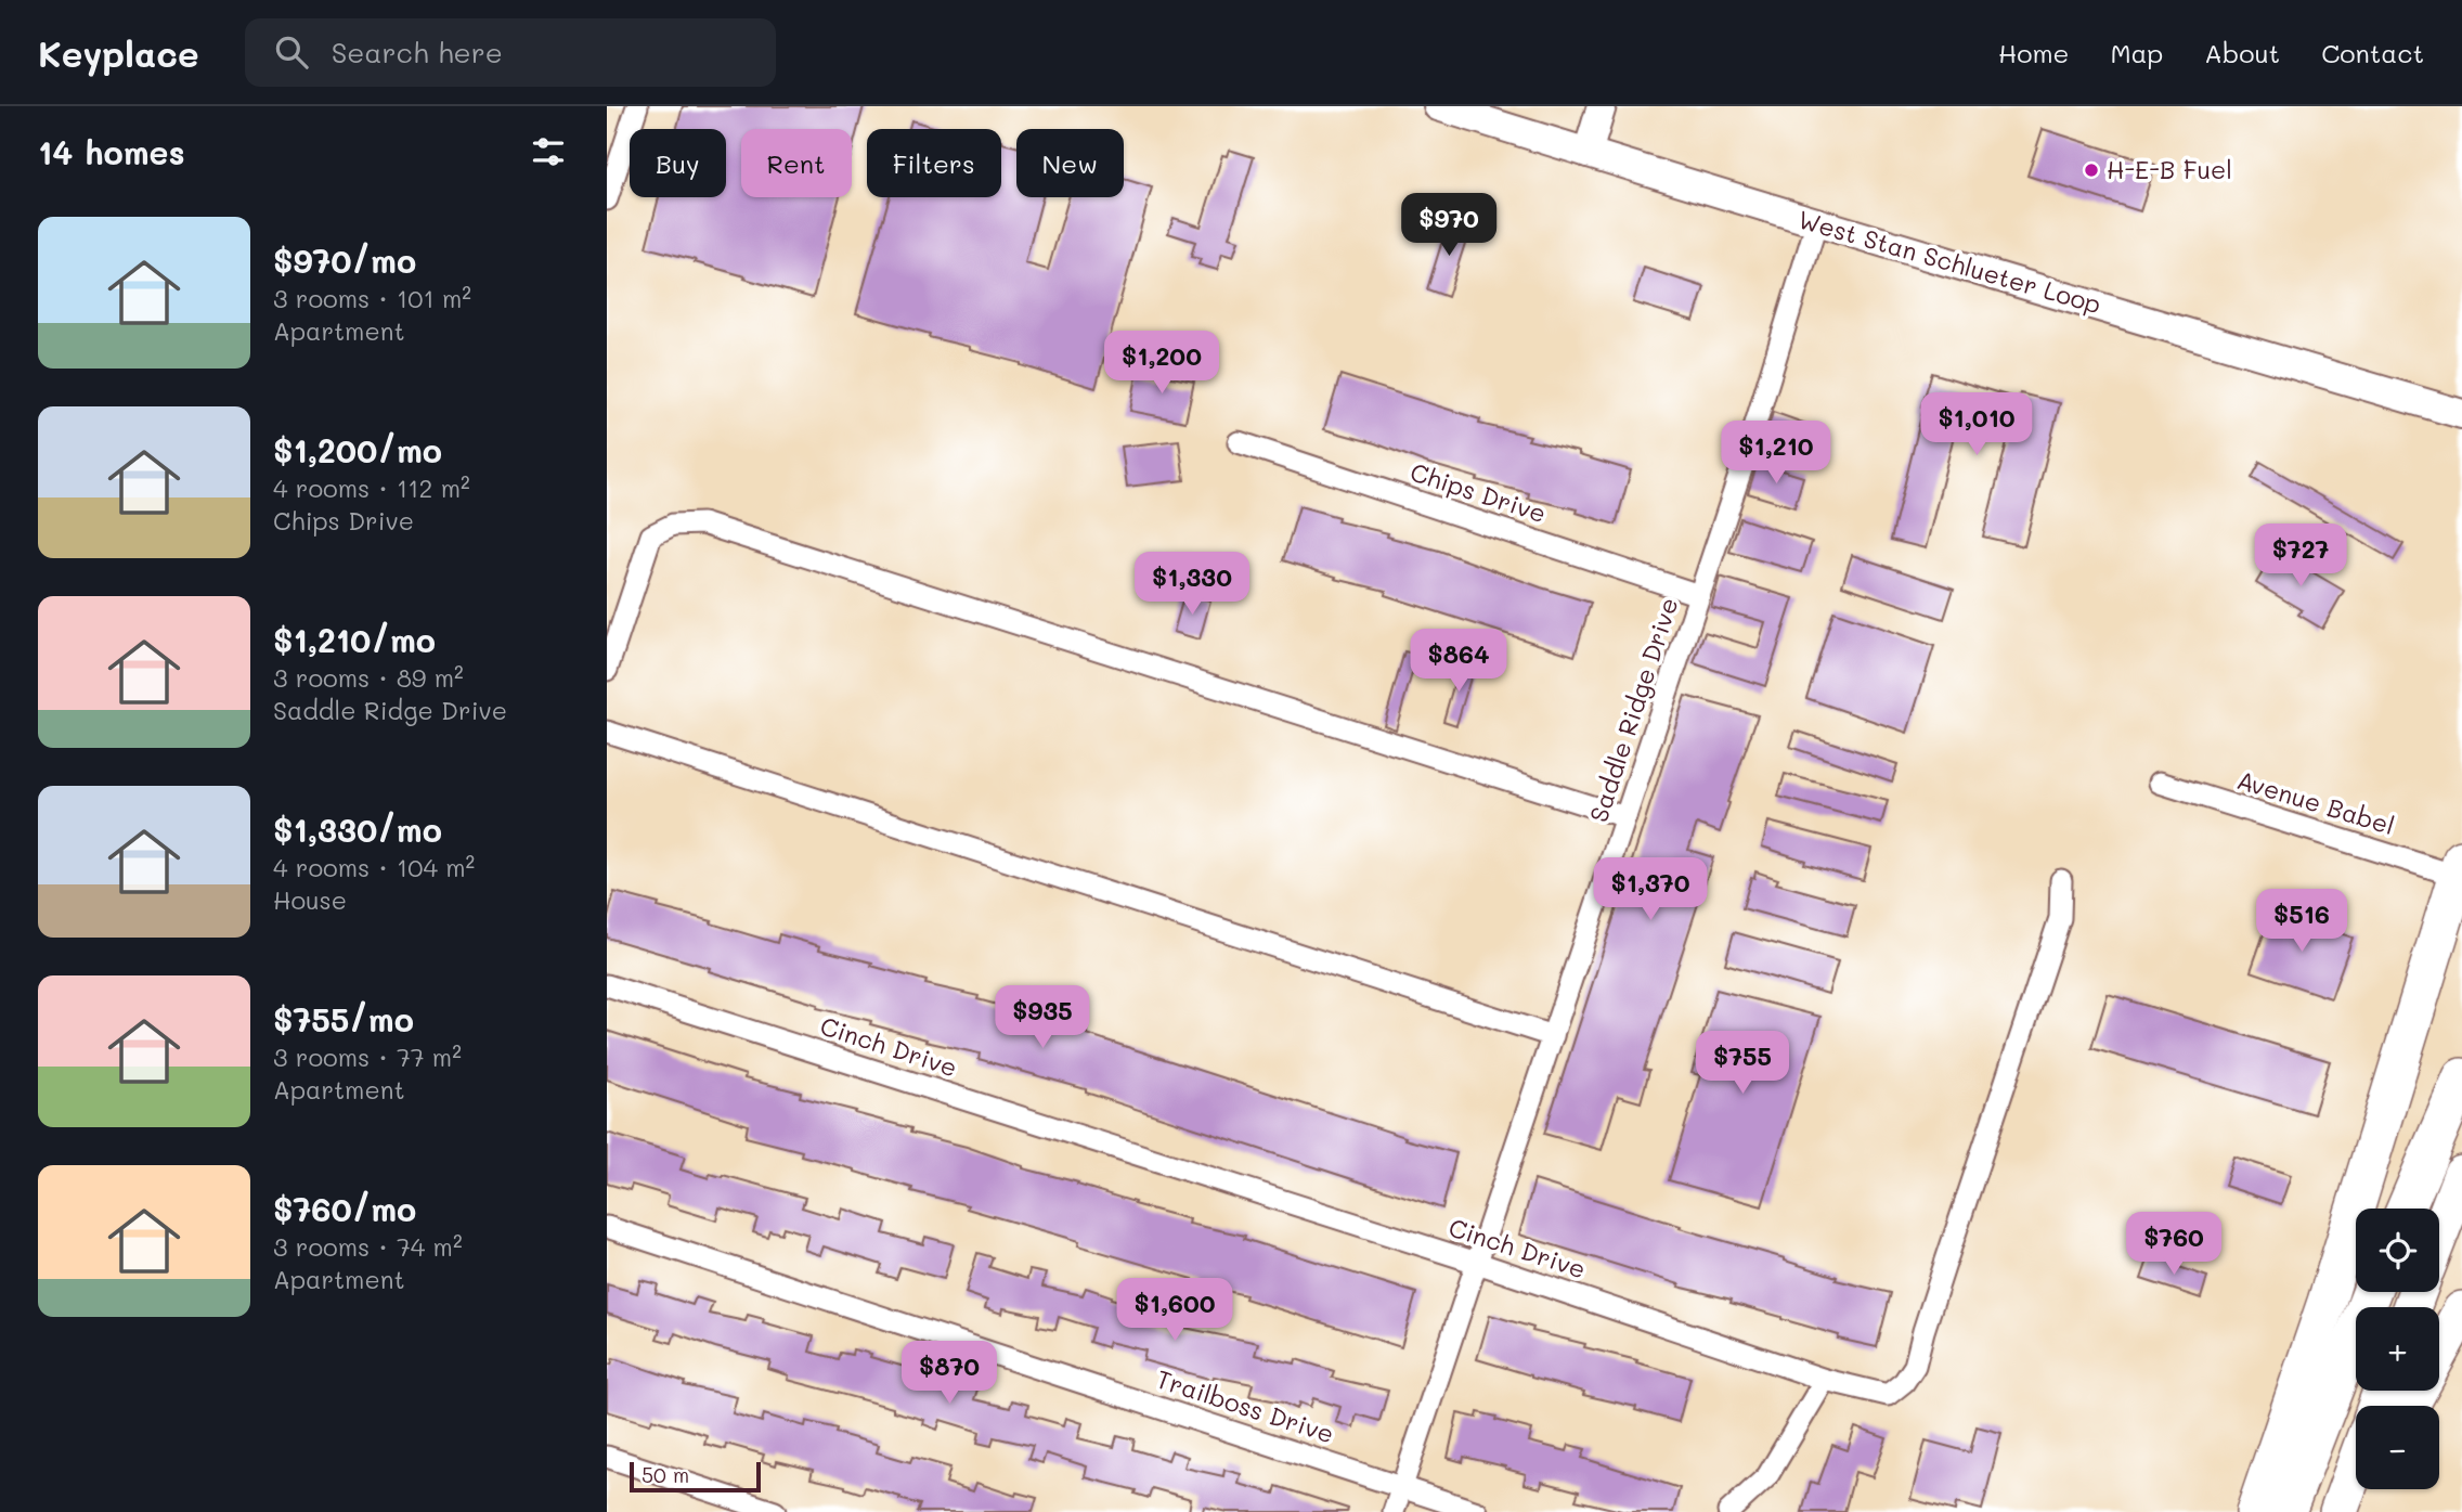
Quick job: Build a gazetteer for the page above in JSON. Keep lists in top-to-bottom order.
{
  "streets": {
    "main road": ["West Stan Schlueter Loop"],
    "street": [
      "Chips Drive",
      "Saddle Ridge Drive",
      "Avenue Babel",
      "Cinch Drive",
      "Trailboss Drive"
    ]
  },
  "crossings": [
    ["West Stan Schlueter Loop", "Saddle Ridge Drive"],
    ["Chips Drive", "Saddle Ridge Drive"],
    ["Saddle Ridge Drive", "Cinch Drive"],
    ["Saddle Ridge Drive", "Trailboss Drive"]
  ],
  "places": ["H-E-B Fuel"],
  "scale_bar": "50 m",
  "page": {
    "header": "Keyplace",
    "search": "Search here",
    "nav": [
      "Home",
      "Map",
      "About",
      "Contact"
    ],
    "heading": "14 homes",
    "chip": [
      "Buy",
      "Rent",
      "Filters",
      "New"
    ],
    "price": [
      "$970",
      "$1,200",
      "$1,010",
      "$1,210",
      "$727",
      "$1,330",
      "$864",
      "$1,370",
      "$516",
      "$935",
      "$755",
      "$760",
      "$1,600",
      "$870"
    ],
    "list": [
      {
        "name": "$970/mo",
        "note": "3 rooms · 101 m² · Apartment"
      },
      {
        "name": "$1,200/mo",
        "note": "4 rooms · 112 m² · Chips Drive"
      },
      {
        "name": "$1,210/mo",
        "note": "3 rooms · 89 m² · Saddle Ridge Drive"
      },
      {
        "name": "$1,330/mo",
        "note": "4 rooms · 104 m² · House"
      },
      {
        "name": "$755/mo",
        "note": "3 rooms · 77 m² · Apartment"
      },
      {
        "name": "$760/mo",
        "note": "3 rooms · 74 m² · Apartment"
      }
    ],
    "map_buttons": ["+", "−"],
    "scale": "50 m"
  }
}
